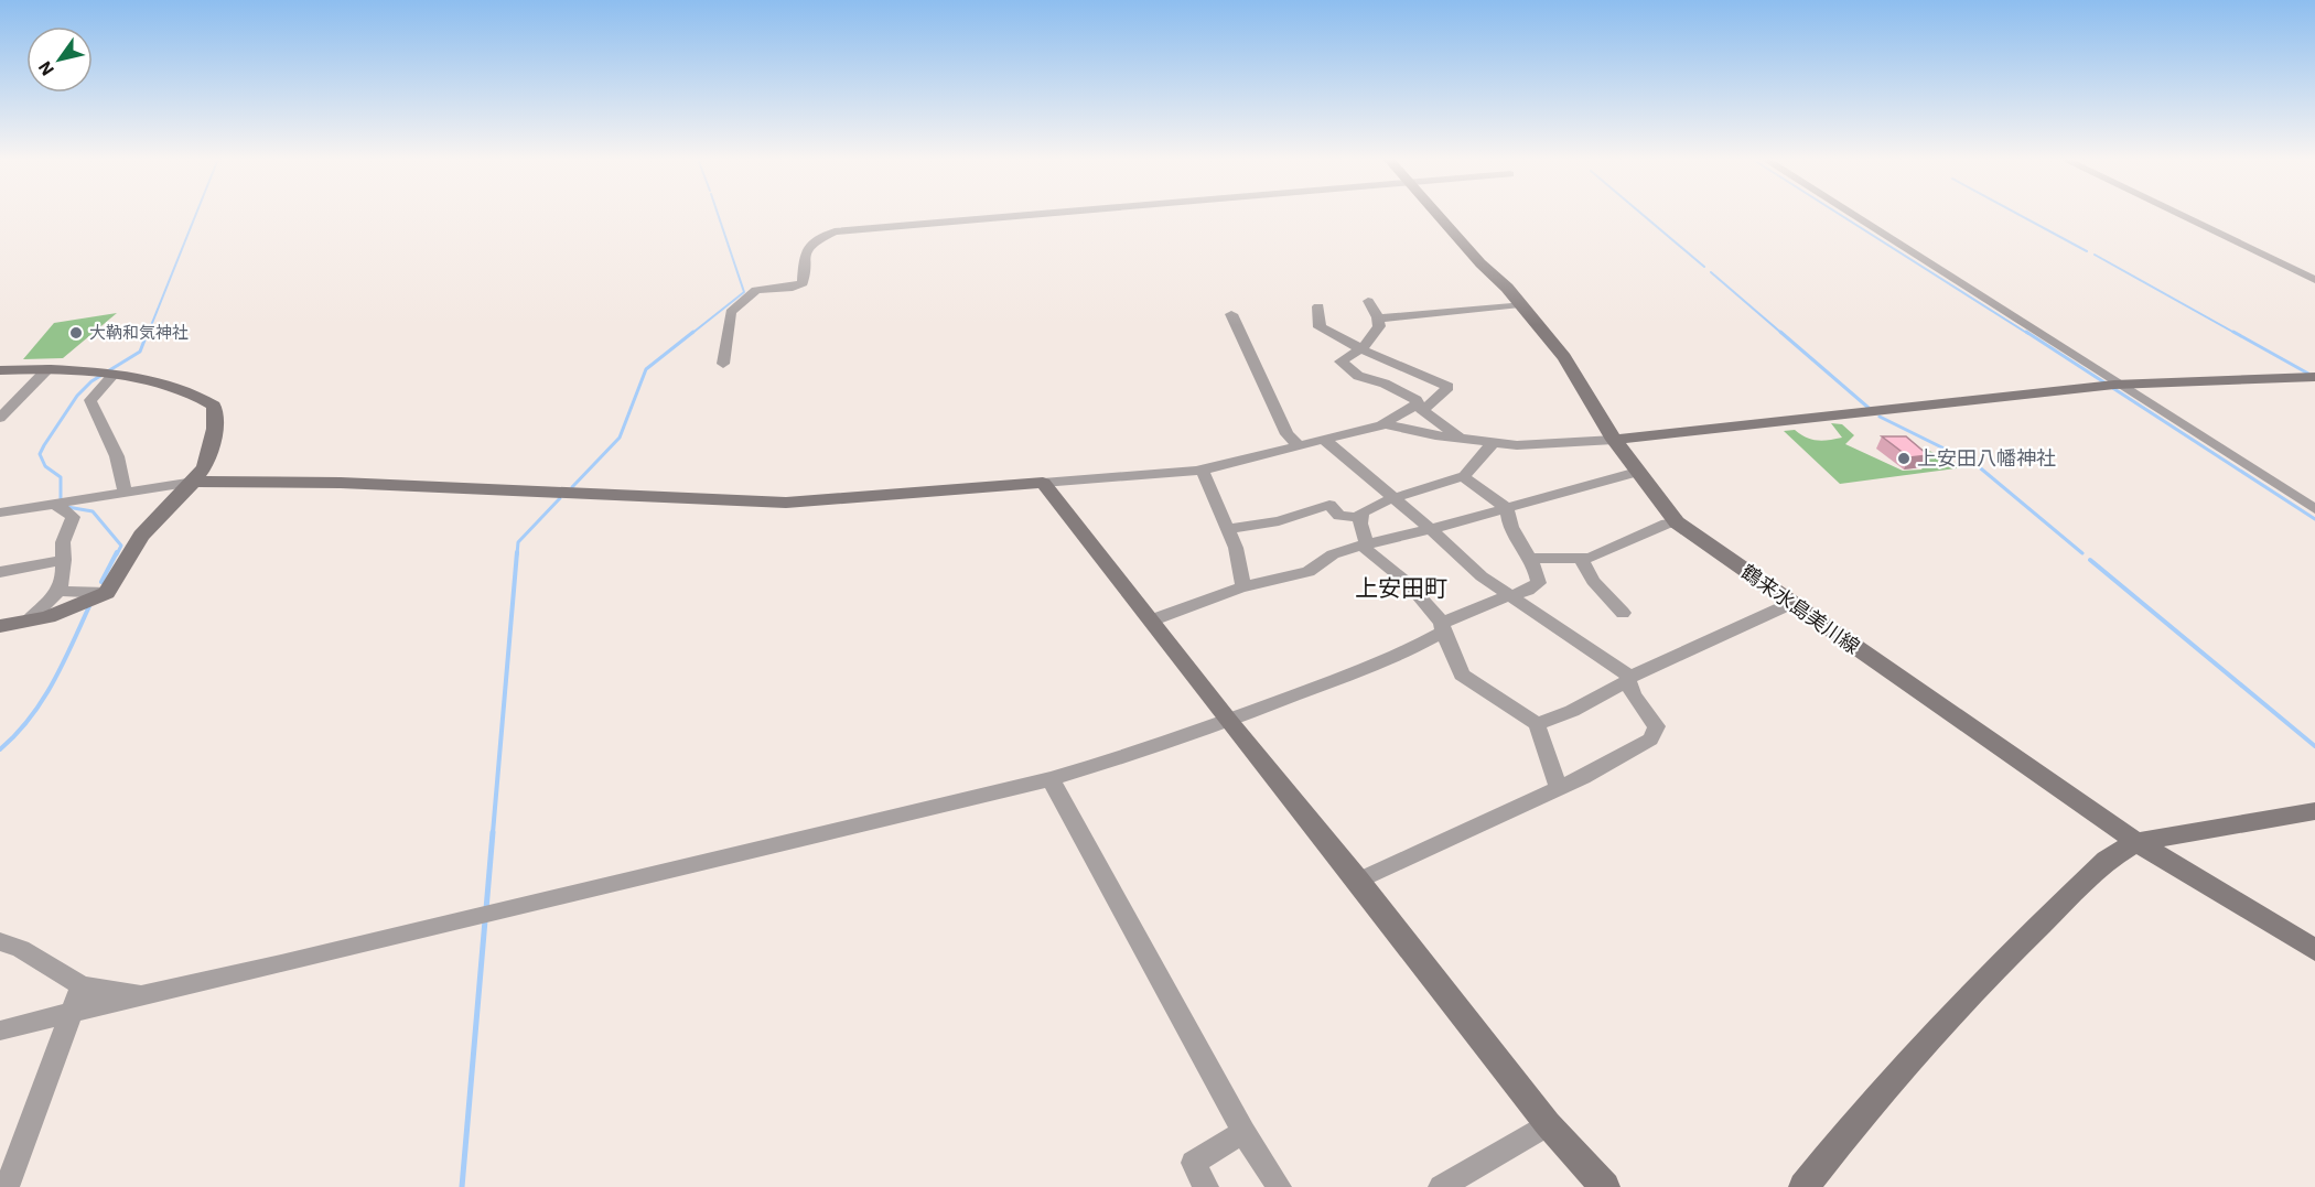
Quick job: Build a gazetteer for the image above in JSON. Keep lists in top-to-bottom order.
{
  "streets": {
    "street": ["鶴来水島美川線"]
  },
  "districts": ["上安田町"],
  "places": ["大靹和気神社", "上安田八幡神社"],
  "north": "bottom left"
}
